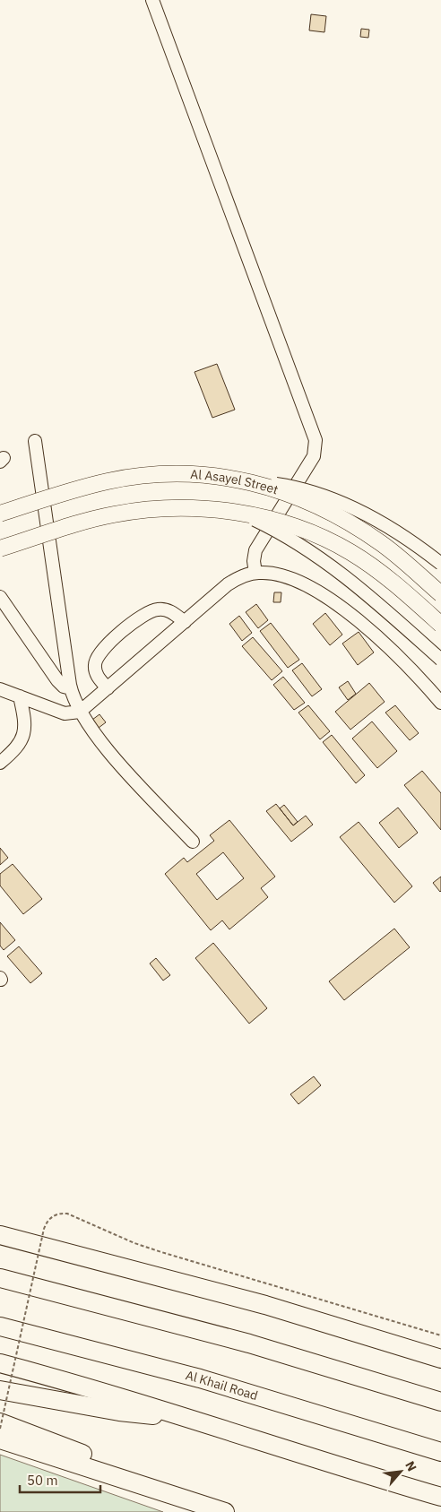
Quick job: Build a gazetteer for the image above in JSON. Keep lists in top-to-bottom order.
{
  "streets": {
    "highway": ["Al Khail Road"],
    "main road": ["Al Asayel Street"]
  },
  "scale_bar": "50 m",
  "north": "top right"
}
